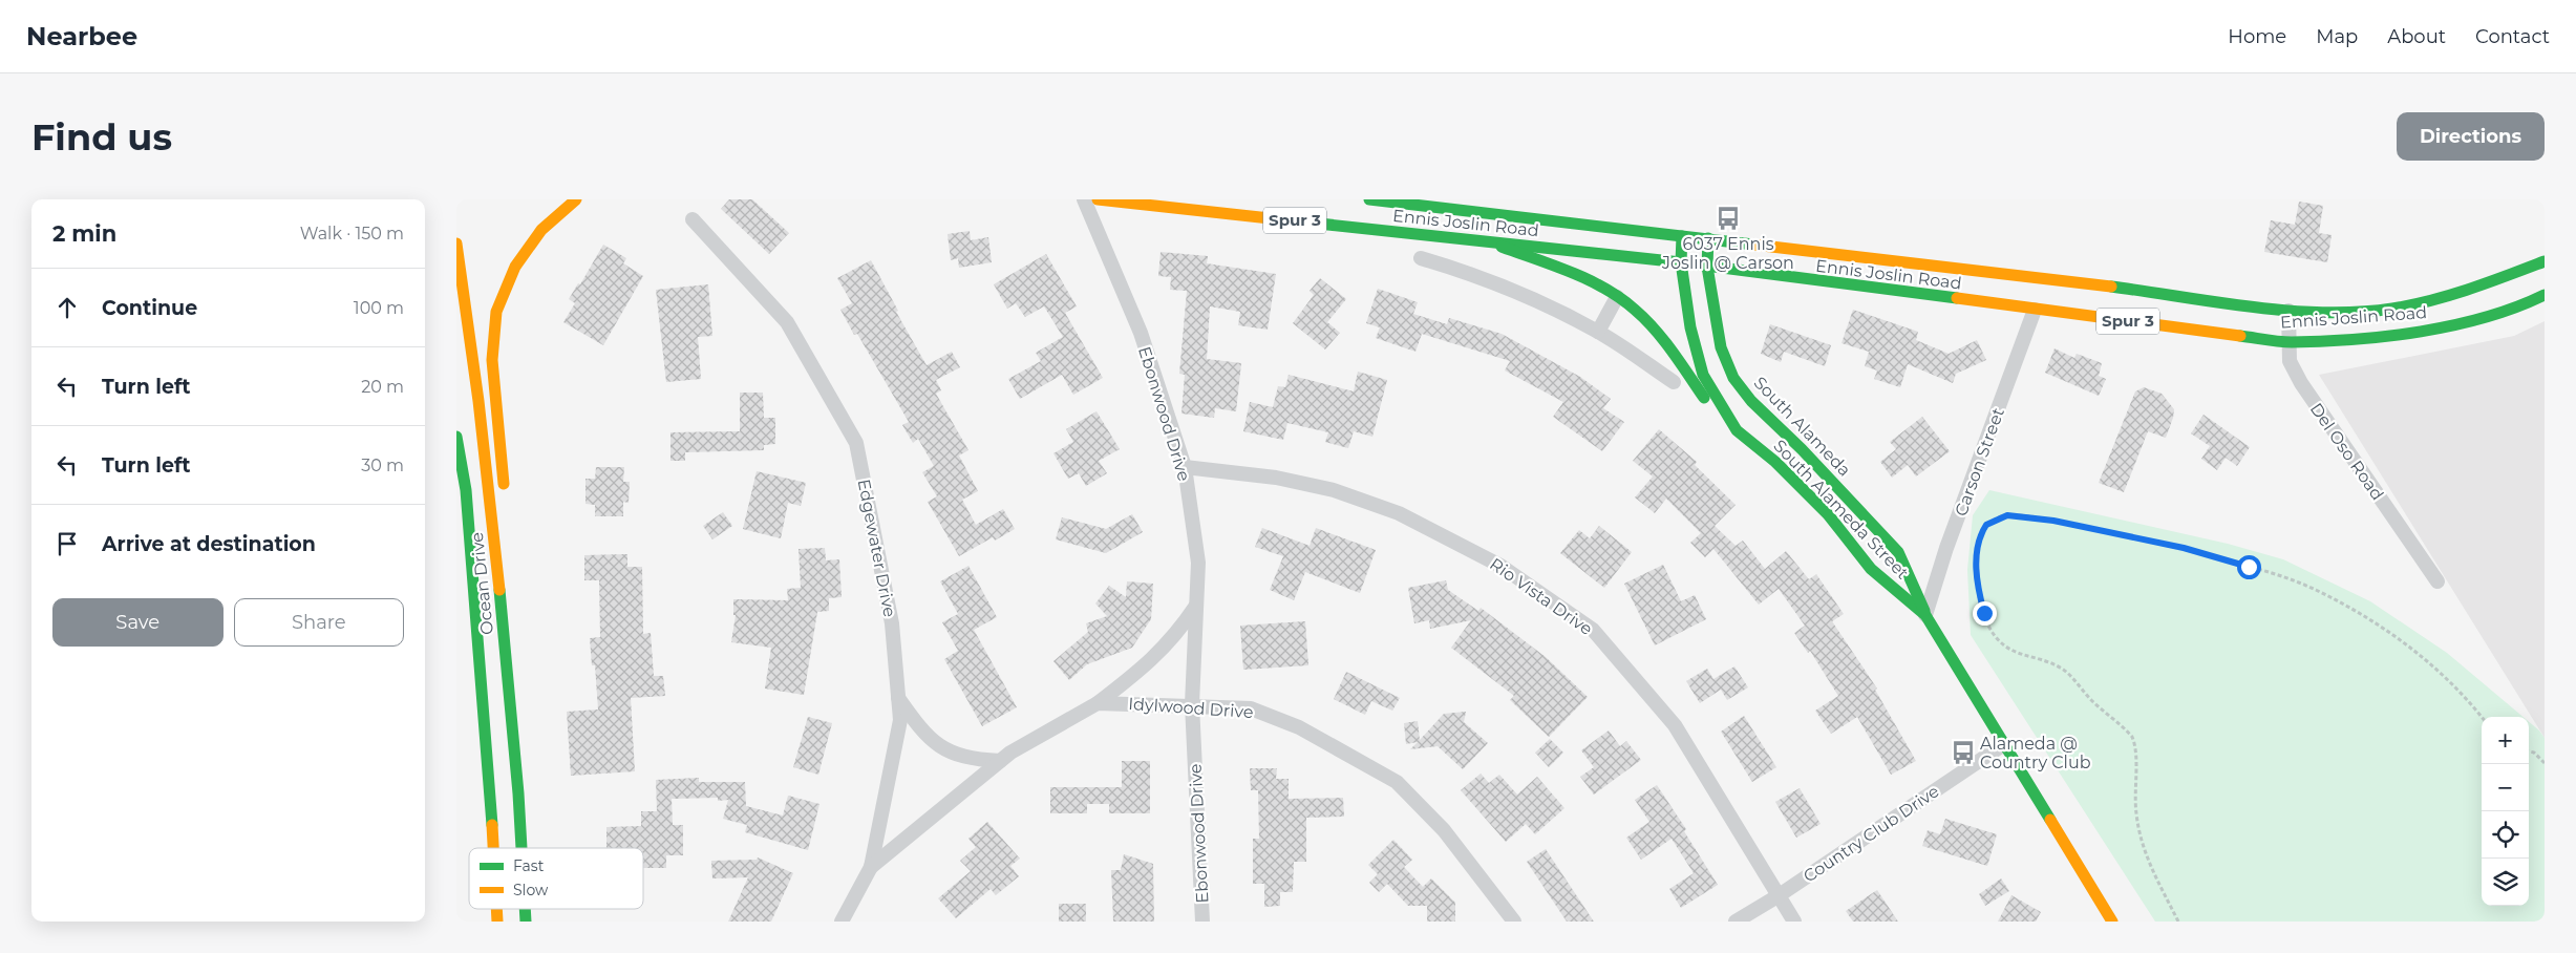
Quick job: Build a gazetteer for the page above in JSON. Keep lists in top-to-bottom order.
{
  "streets": {
    "main road": [
      "Spur 3",
      "Ennis Joslin Road",
      "South Alameda",
      "South Alameda Street",
      "Ocean Drive"
    ],
    "street": [
      "Ebonwood Drive",
      "Del Oso Road",
      "Carson Street",
      "Edgewater Drive",
      "Rio Vista Drive",
      "Idylwood Drive",
      "Country Club Drive"
    ]
  },
  "crossings": [
    ["Ennis Joslin Road", "South Alameda"],
    ["Ennis Joslin Road", "Del Oso Road"],
    ["Ennis Joslin Road", "Carson Street"],
    ["Ennis Joslin Road", "South Alameda Street"],
    ["Ebonwood Drive", "Rio Vista Drive"],
    ["Ebonwood Drive", "Idylwood Drive"],
    ["South Alameda", "Carson Street"],
    ["South Alameda", "South Alameda Street"],
    ["Carson Street", "South Alameda Street"],
    ["South Alameda Street", "Country Club Drive"],
    ["Rio Vista Drive", "Country Club Drive"]
  ],
  "places": {
    "bus stop": ["6037 Ennis Joslin @ Carson", "Alameda @ Country Club"]
  },
  "legend": ["Fast", "Slow"],
  "page": {
    "header": "Nearbee",
    "nav": [
      "Home",
      "Map",
      "About",
      "Contact"
    ],
    "buttons": [
      "Directions",
      ["Save", "Share"]
    ],
    "title": "Find us",
    "heading": ["2 min", "Walk · 150 m"],
    "list": [
      ["Continue", "100 m"],
      ["Turn left", "20 m"],
      ["Turn left", "30 m"],
      "Arrive at destination"
    ],
    "map_buttons": ["+", "−"]
  }
}
